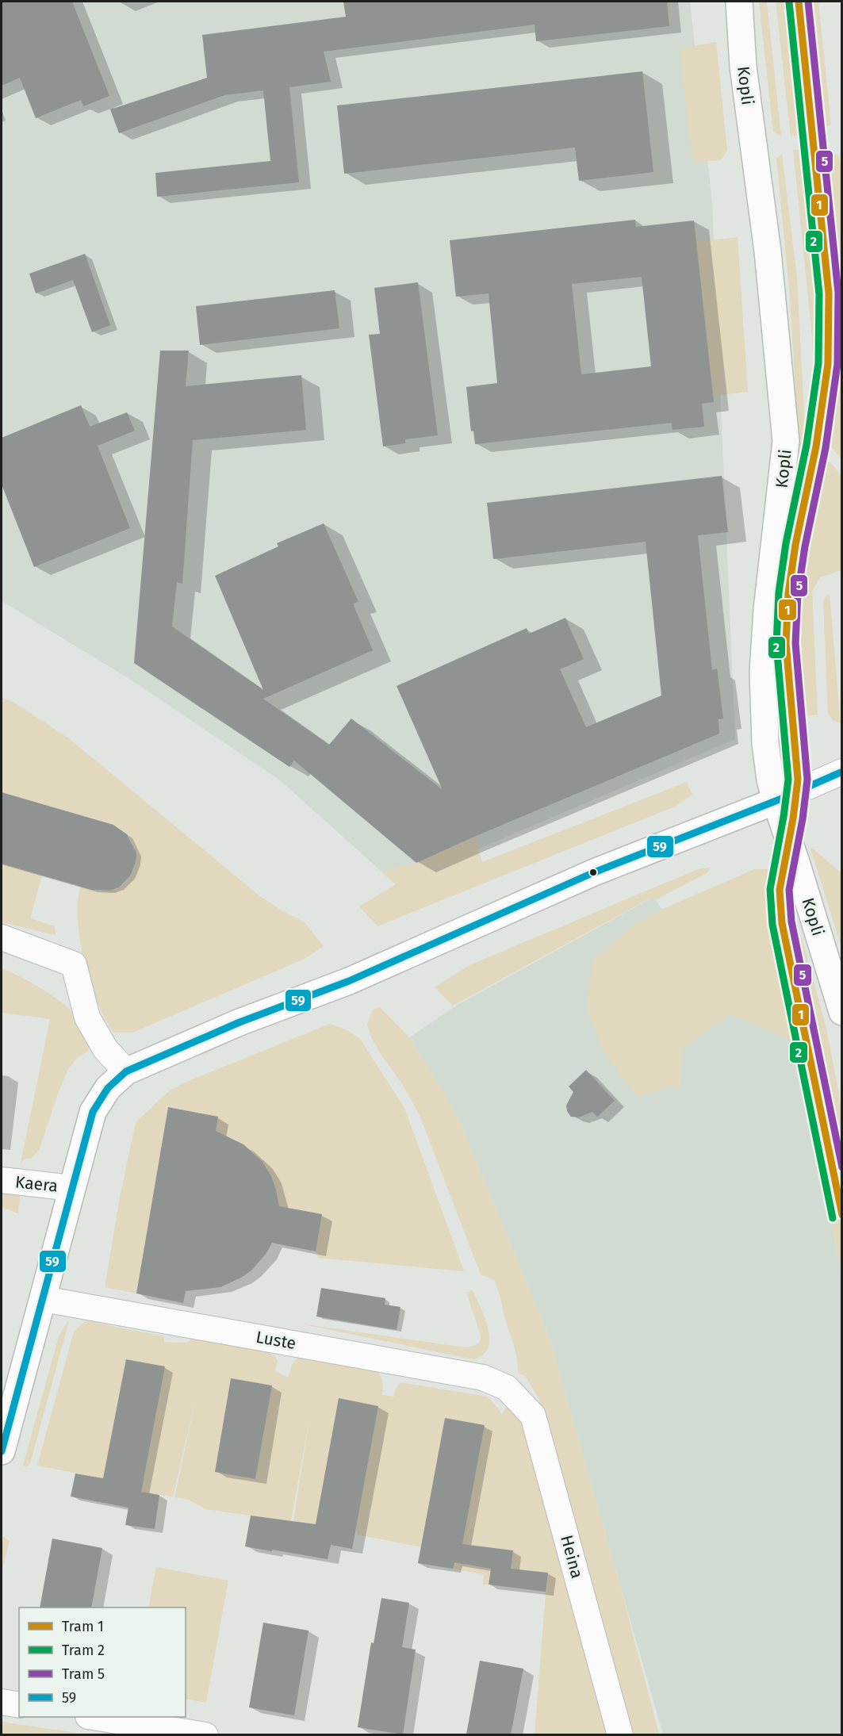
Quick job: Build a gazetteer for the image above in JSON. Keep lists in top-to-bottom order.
{
  "streets": {
    "street": [
      "Kopli",
      "Kaera",
      "Luste",
      "Heina"
    ]
  },
  "crossings": [
    ["Luste", "Heina"]
  ],
  "lines": [
    "tram line 1",
    "tram line 5",
    "tram line 2",
    "transit line 59"
  ],
  "legend": [
    "Tram 1",
    "Tram 2",
    "Tram 5",
    "59"
  ]
}
